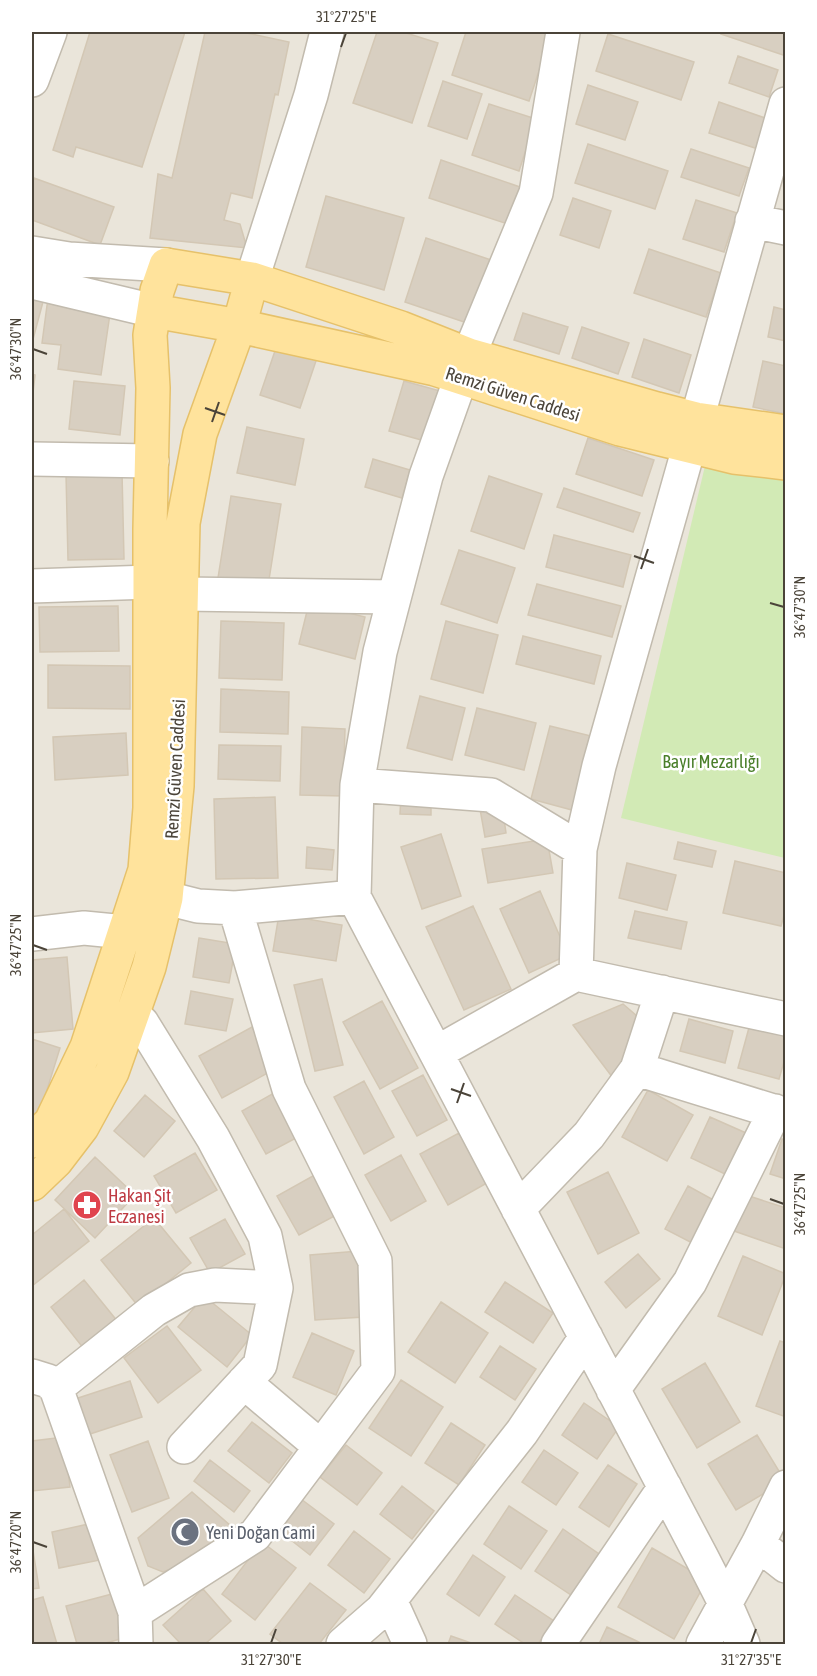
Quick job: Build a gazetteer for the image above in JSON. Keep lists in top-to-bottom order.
{
  "streets": {
    "main road": ["Remzi Güven Caddesi"]
  },
  "parks": ["Bayır Mezarlığı"],
  "places": {
    "pharmacy": ["Hakan Şit Eczanesi"],
    "mosque": ["Yeni Doğan Cami"]
  },
  "coordinates": [
    "31°27'25\"E",
    "36°47'30\"N",
    "36°47'25\"N",
    "36°47'20\"N",
    "31°27'30\"E",
    "31°27'35\"E"
  ]
}
